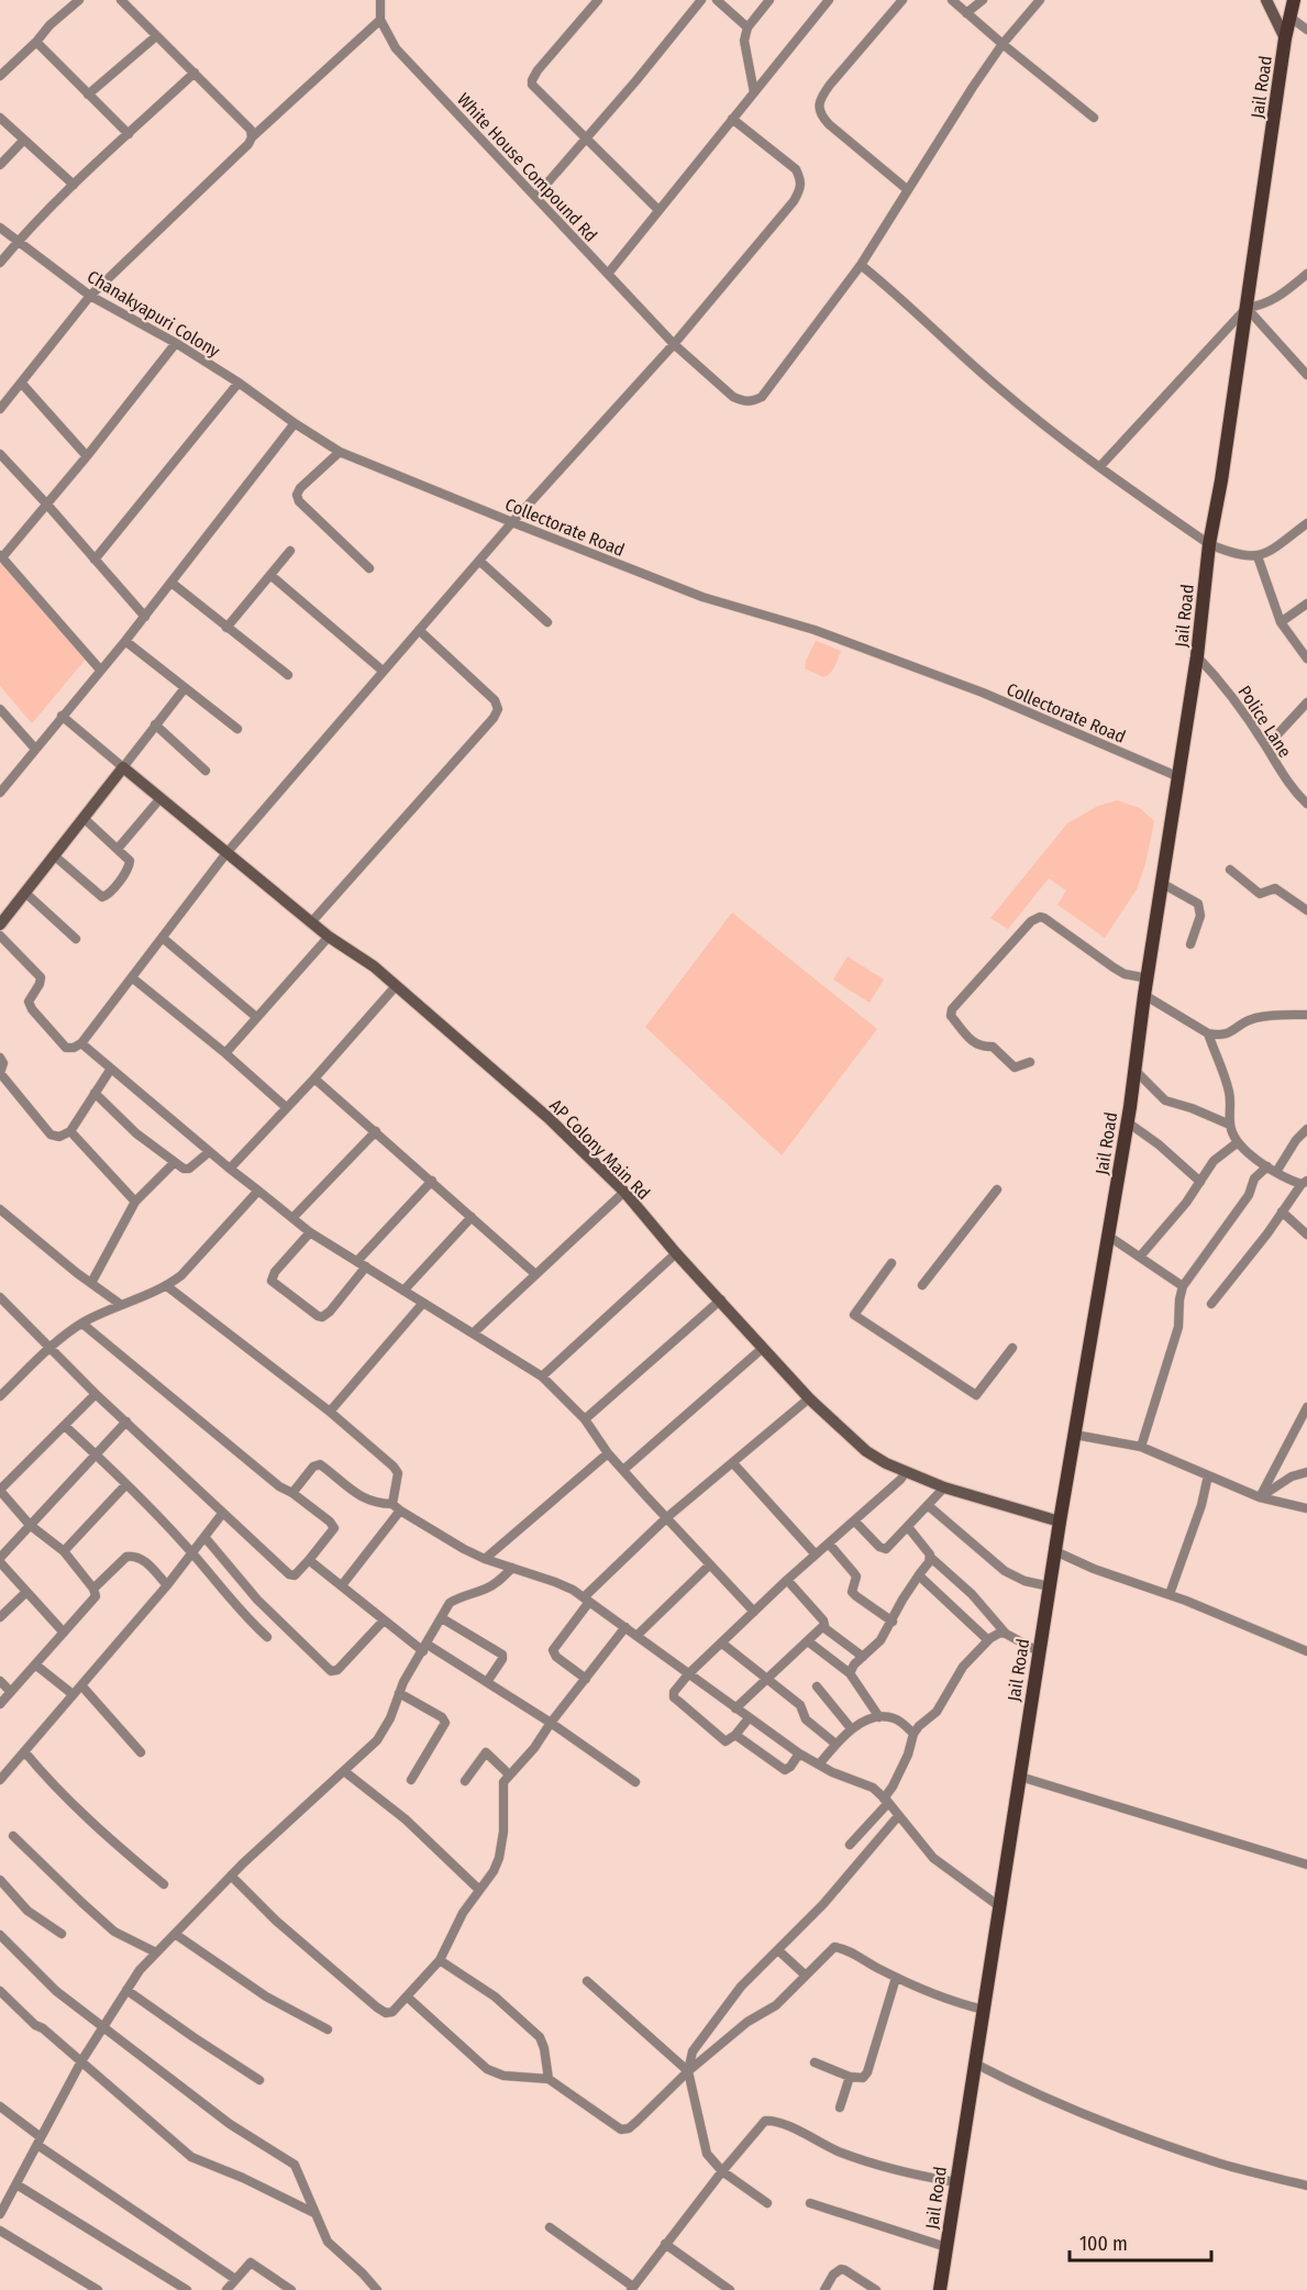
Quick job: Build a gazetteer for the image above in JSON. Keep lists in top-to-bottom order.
{
  "streets": {
    "main road": ["Jail Road"],
    "street": [
      "White House Compound Rd",
      "Chanakyapuri Colony",
      "Collectorate Road",
      "Police Lane",
      "AP Colony Main Rd"
    ]
  },
  "crossings": [
    ["Jail Road", "Collectorate Road"],
    ["Jail Road", "Police Lane"],
    ["Jail Road", "AP Colony Main Rd"],
    ["Chanakyapuri Colony", "Collectorate Road"]
  ],
  "scale_bar": "100 m"
}
